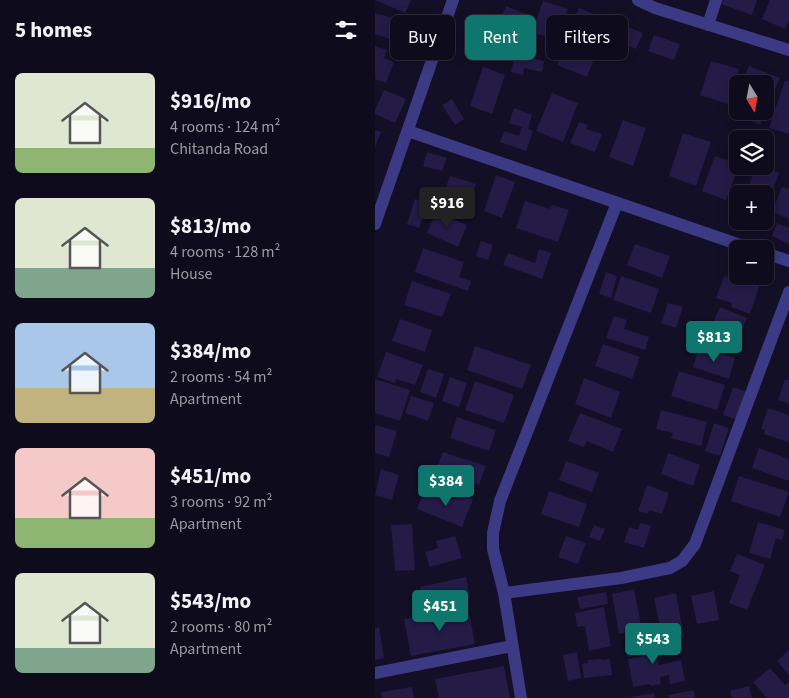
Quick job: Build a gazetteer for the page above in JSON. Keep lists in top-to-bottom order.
{
  "north": "bottom",
  "page": {
    "heading": "5 homes",
    "chip": ["Buy", "Rent", "Filters"],
    "list": [
      {
        "name": "$916/mo",
        "note": "4 rooms · 124 m² · Chitanda Road"
      },
      {
        "name": "$813/mo",
        "note": "4 rooms · 128 m² · House"
      },
      {
        "name": "$384/mo",
        "note": "2 rooms · 54 m² · Apartment"
      },
      {
        "name": "$451/mo",
        "note": "3 rooms · 92 m² · Apartment"
      },
      {
        "name": "$543/mo",
        "note": "2 rooms · 80 m² · Apartment"
      }
    ],
    "map_buttons": ["+", "−"],
    "price": [
      "$916",
      "$813",
      "$384",
      "$451",
      "$543"
    ]
  }
}
